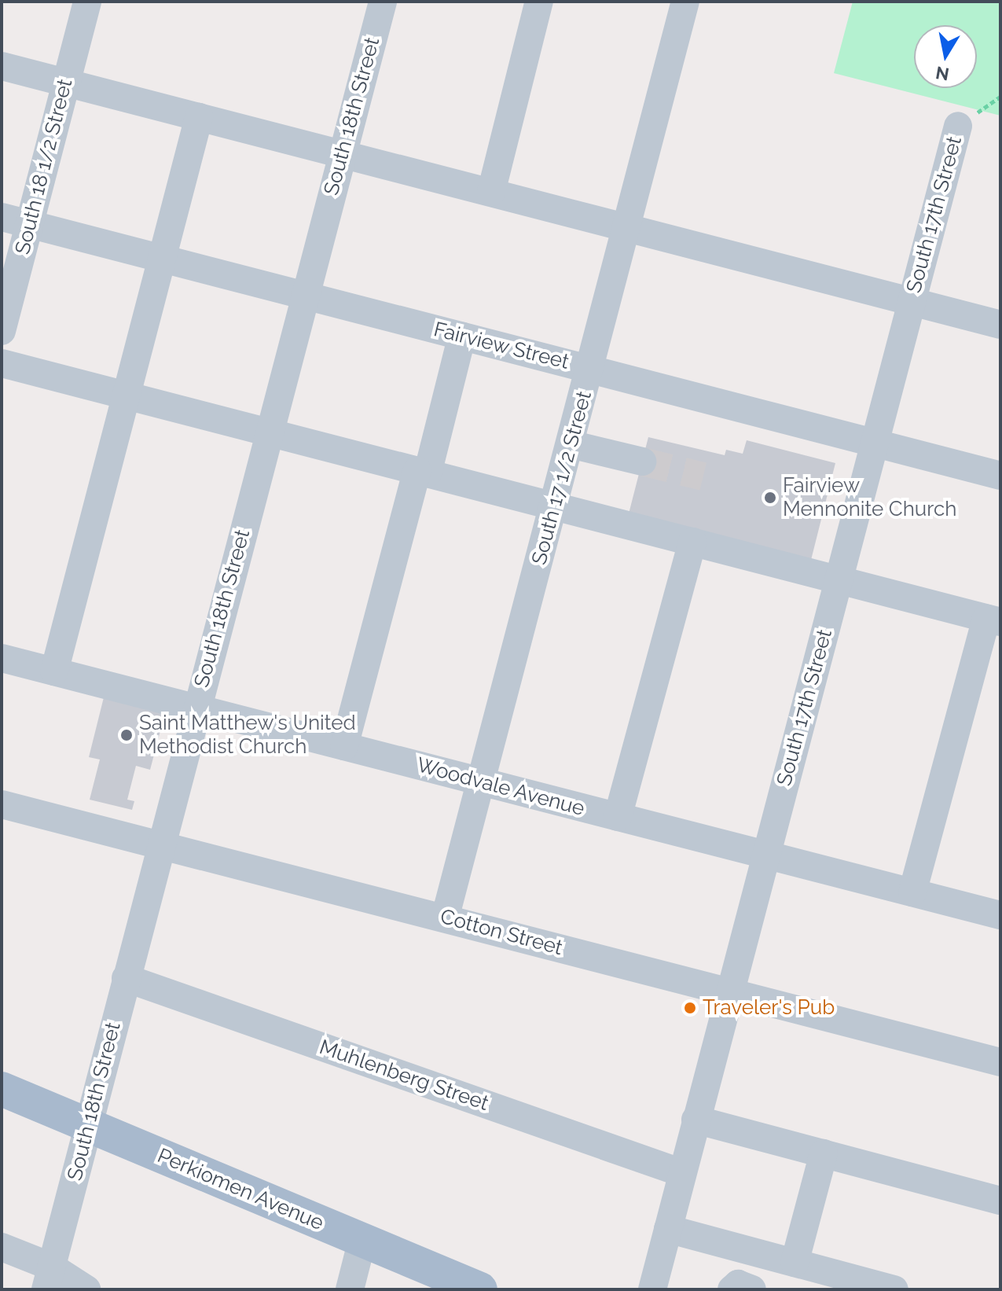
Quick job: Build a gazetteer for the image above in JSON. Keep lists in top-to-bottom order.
{
  "streets": {
    "main road": ["Perkiomen Avenue"],
    "street": [
      "South 18th Street",
      "South 18 1/2 Street",
      "South 17th Street",
      "Fairview Street",
      "South 17 1/2 Street",
      "Woodvale Avenue",
      "Cotton Street",
      "Muhlenberg Street"
    ]
  },
  "crossings": [
    ["South 18th Street", "Fairview Street"],
    ["South 18th Street", "Woodvale Avenue"],
    ["South 18th Street", "Cotton Street"],
    ["South 18th Street", "Muhlenberg Street"],
    ["South 18th Street", "Perkiomen Avenue"],
    ["South 18 1/2 Street", "Fairview Street"],
    ["South 17th Street", "Fairview Street"],
    ["South 17th Street", "Woodvale Avenue"],
    ["South 17th Street", "Cotton Street"],
    ["South 17th Street", "Muhlenberg Street"],
    ["Fairview Street", "South 17 1/2 Street"],
    ["South 17 1/2 Street", "Woodvale Avenue"],
    ["South 17 1/2 Street", "Cotton Street"]
  ],
  "places": ["Fairview Mennonite Church", "Saint Matthew's United Methodist Church", "Traveler's Pub"],
  "north": "bottom"
}
